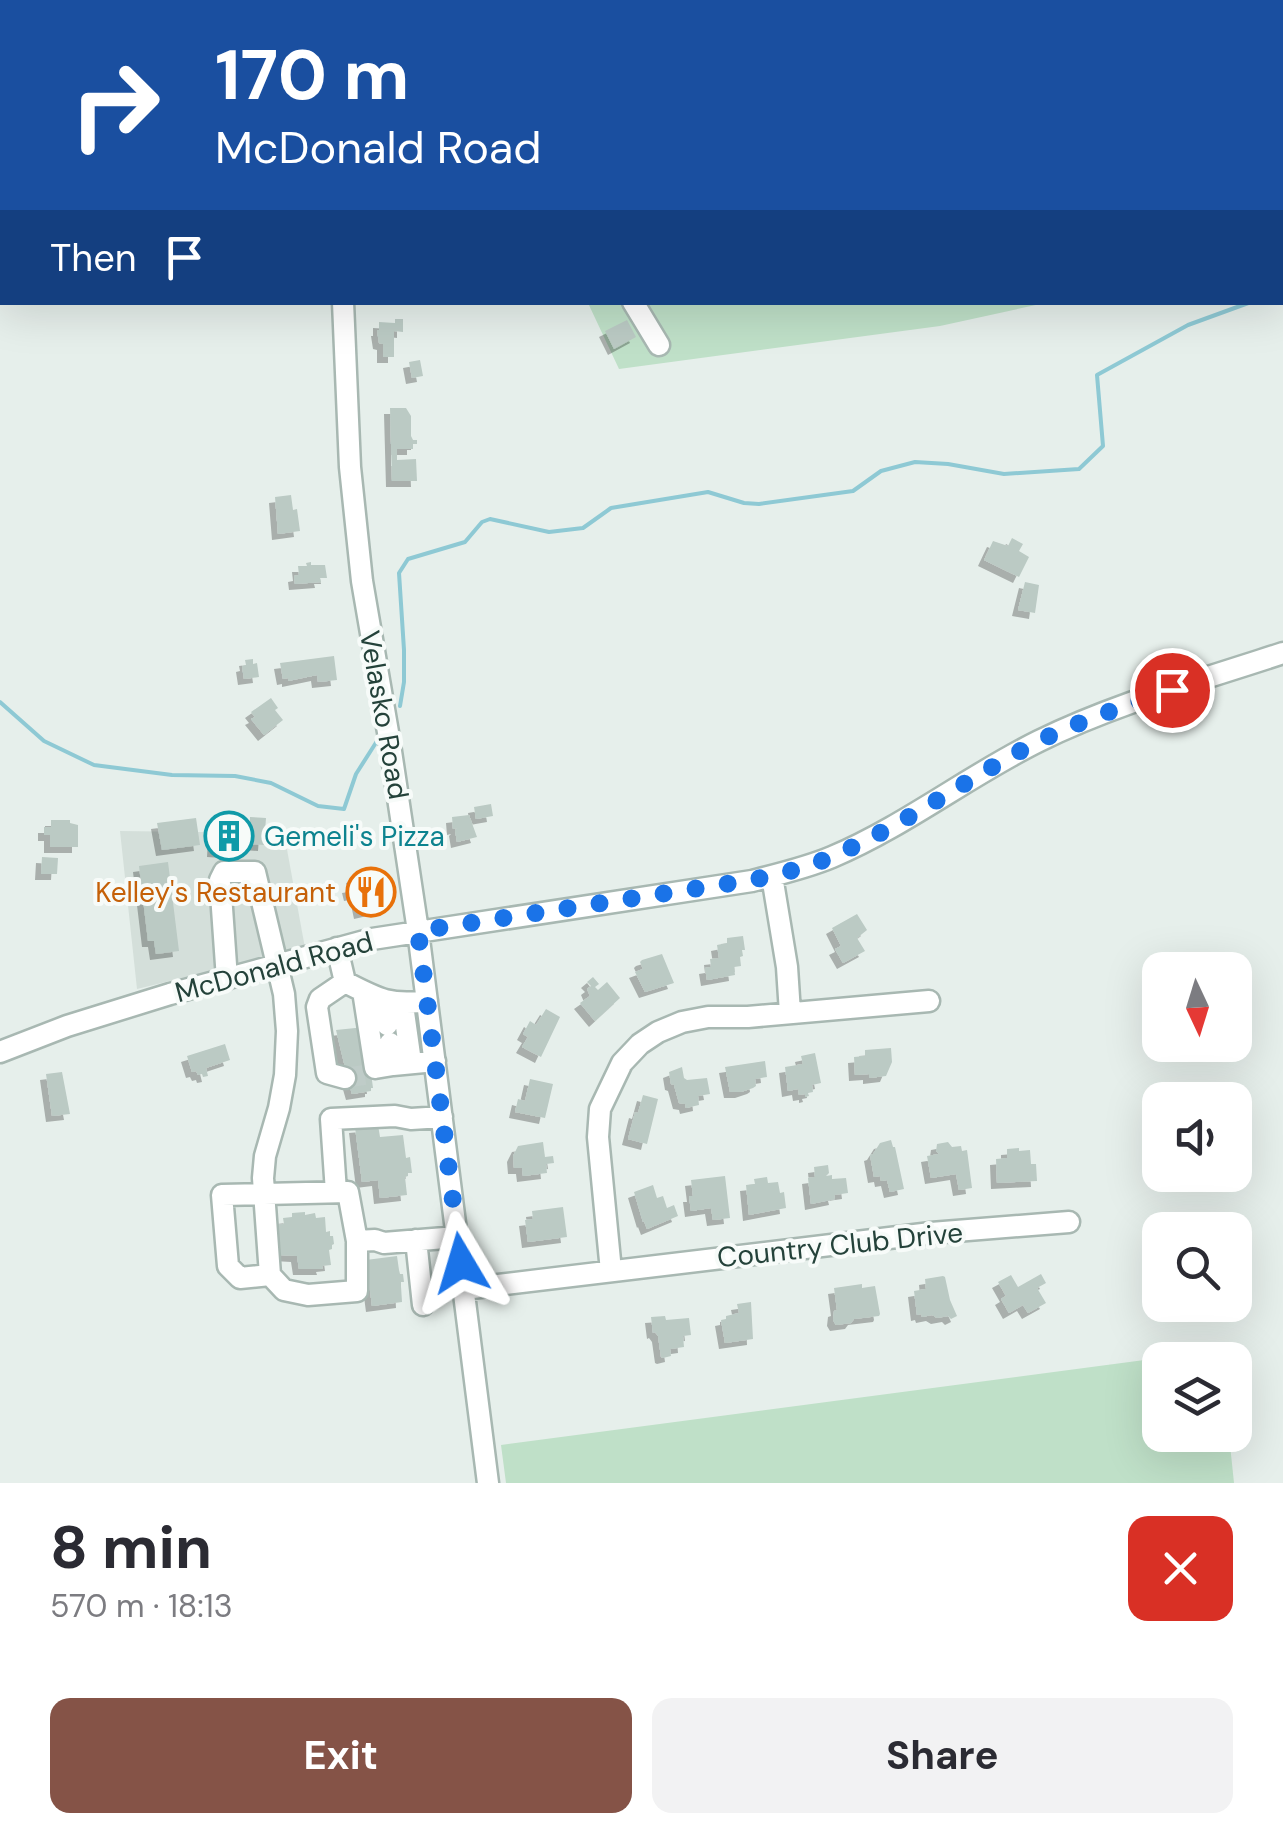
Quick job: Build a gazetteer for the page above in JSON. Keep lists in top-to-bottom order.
{
  "streets": {
    "street": ["Velasko Road", "McDonald Road", "Country Club Drive"]
  },
  "crossings": [
    ["Velasko Road", "McDonald Road"],
    ["Velasko Road", "Country Club Drive"]
  ],
  "places": {
    "building": ["Gemeli's Pizza"],
    "restaurant": ["Kelley's Restaurant"]
  },
  "north": "bottom",
  "page": {
    "turn": ["170 m", "McDonald Road"],
    "then": "Then",
    "heading": ["8 min", "570 m · 18:13"],
    "buttons": ["Exit", "Share"]
  }
}
